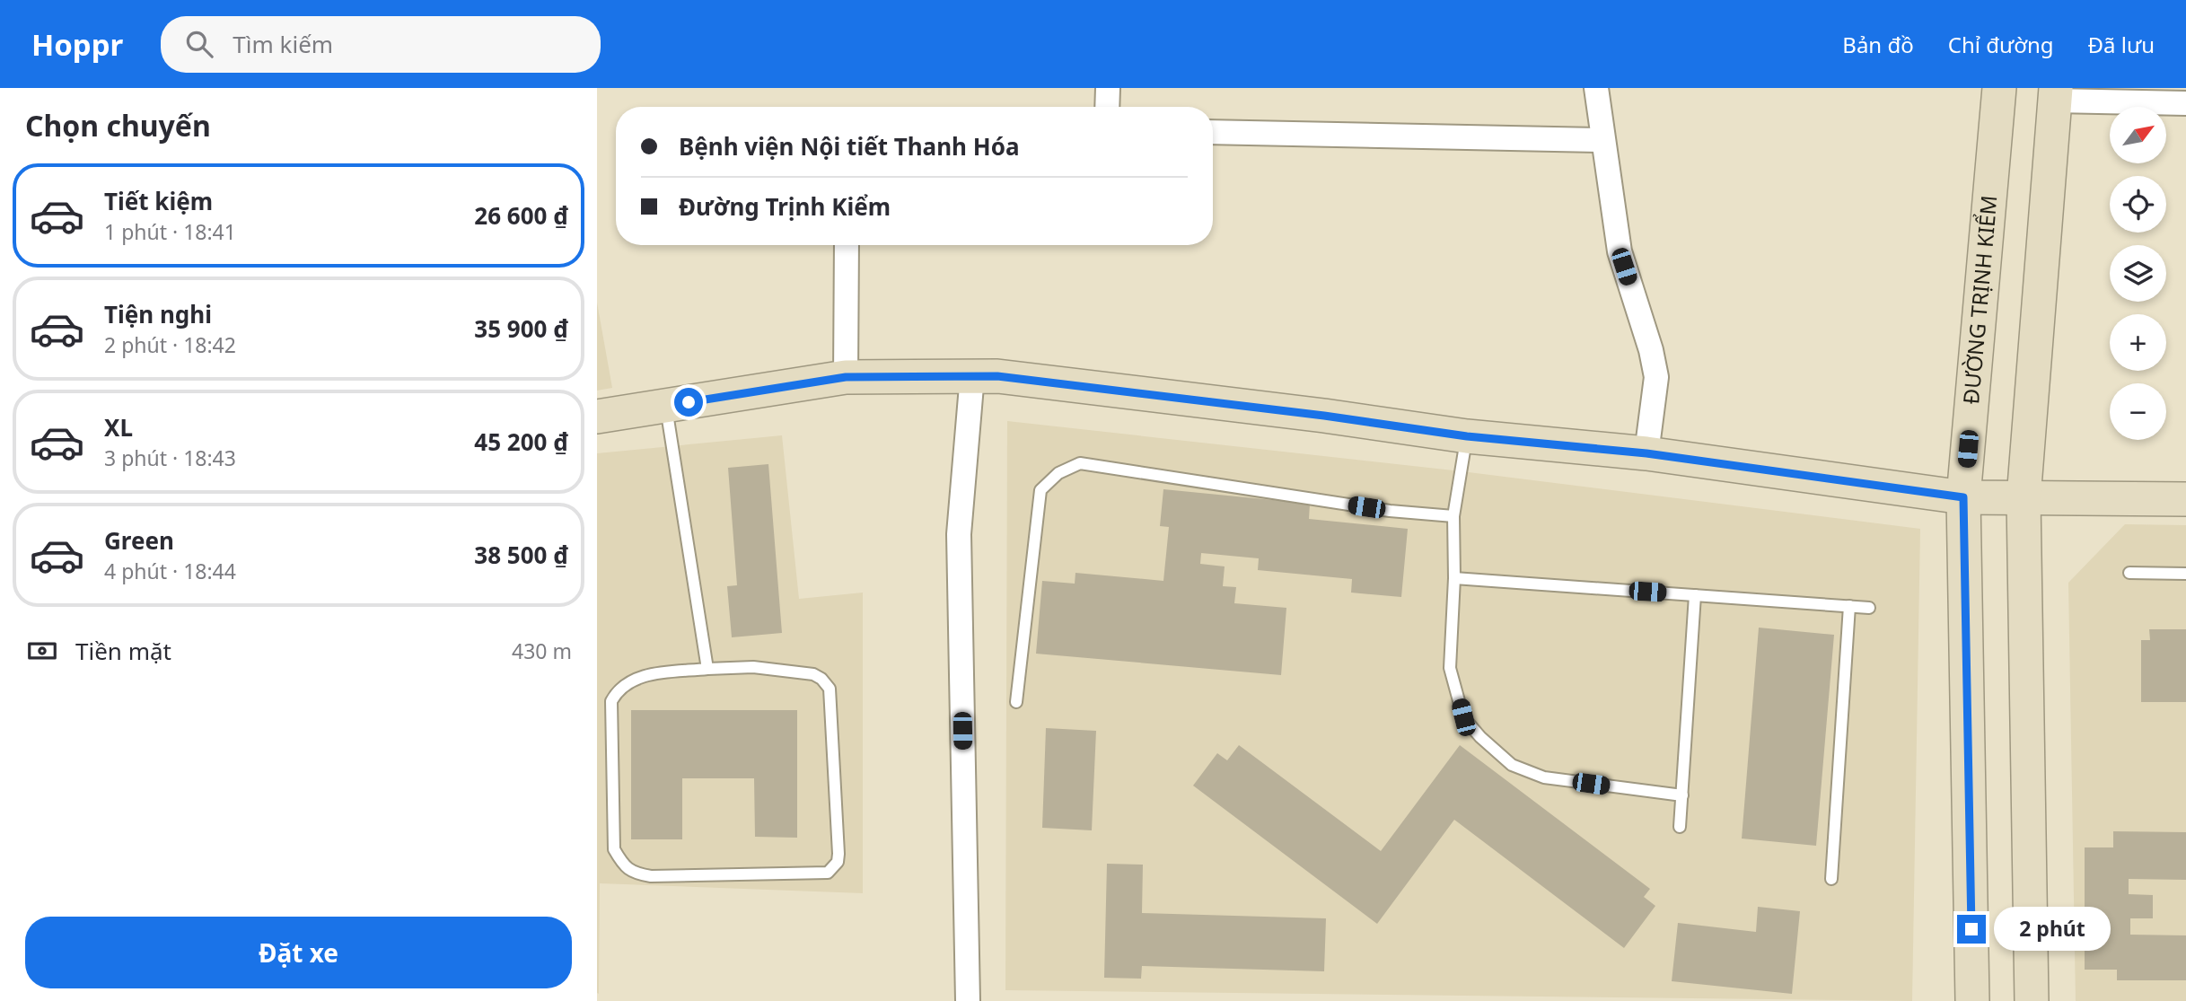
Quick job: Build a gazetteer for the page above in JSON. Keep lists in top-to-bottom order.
{
  "streets": {
    "main road": ["ĐƯỜNG TRỊNH KIỂM"]
  },
  "north": "top right",
  "page": {
    "header": "Hoppr",
    "search": "Tìm kiếm",
    "nav": ["Bản đồ", "Chỉ đường", "Đã lưu"],
    "heading": "Chọn chuyến",
    "map_buttons": ["+", "−"],
    "banner": ["Bệnh viện Nội tiết Thanh Hóa", "Đường Trịnh Kiểm"],
    "list": [
      {
        "name": "Tiết kiệm",
        "note": "1 phút · 18:41",
        "value": "26 600 ₫"
      },
      {
        "name": "Tiện nghi",
        "note": "2 phút · 18:42",
        "value": "35 900 ₫"
      },
      {
        "name": "XL",
        "note": "3 phút · 18:43",
        "value": "45 200 ₫"
      },
      {
        "name": "Green",
        "note": "4 phút · 18:44",
        "value": "38 500 ₫"
      }
    ],
    "pay": ["Tiền mặt", "430 m"],
    "buttons": "Đặt xe",
    "bubble": "2 phút"
  }
}
